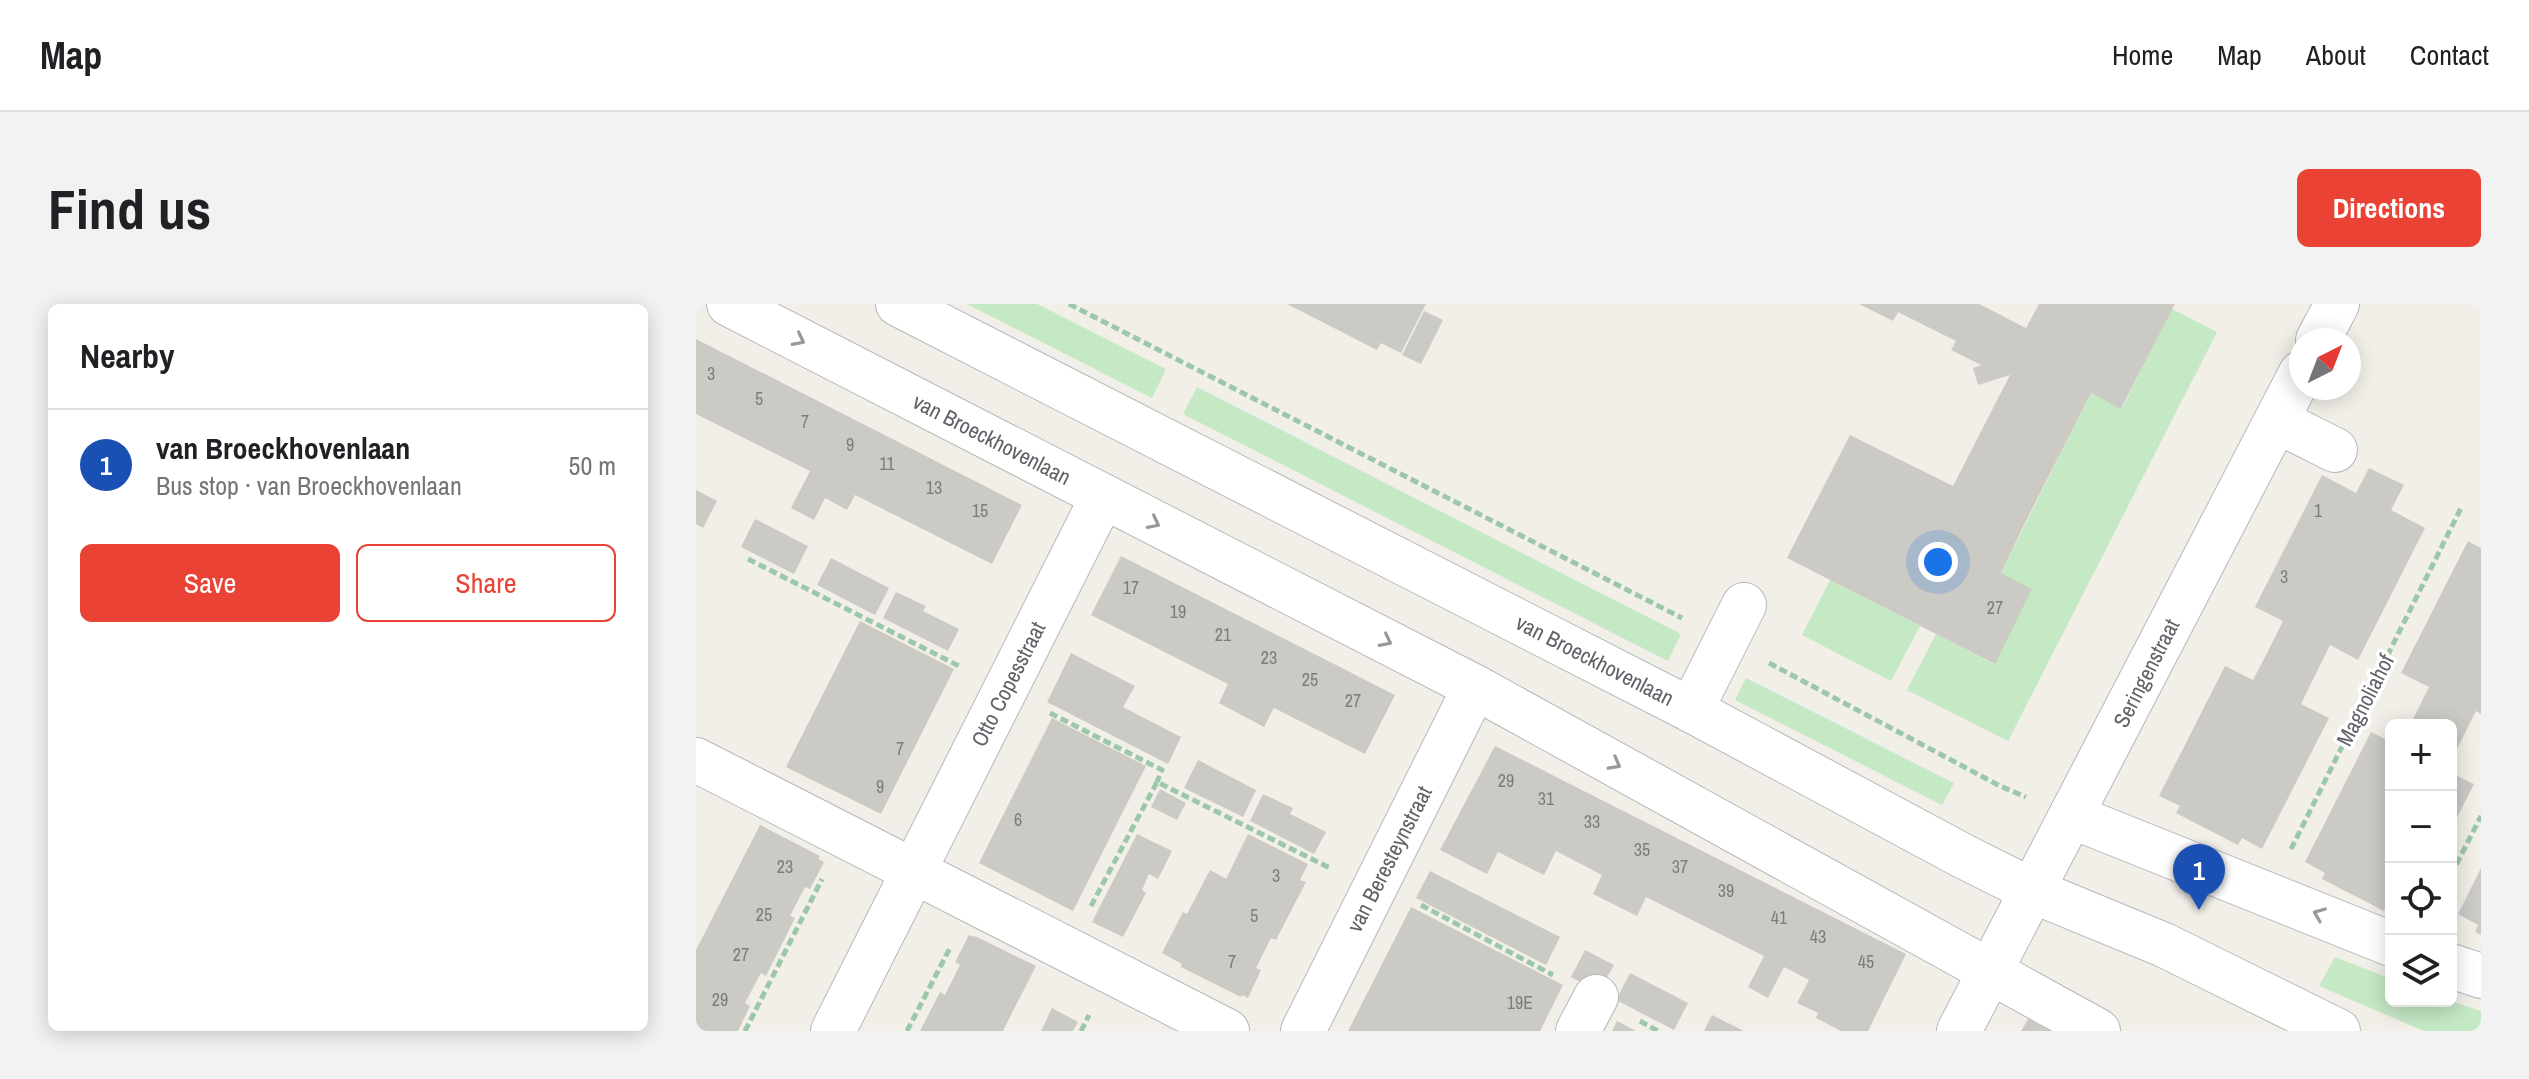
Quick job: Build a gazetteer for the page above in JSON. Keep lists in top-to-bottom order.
{
  "streets": {
    "street": [
      "van Broeckhovenlaan",
      "Seringenstraat",
      "Otto Copesstraat",
      "van Beresteynstraat"
    ],
    "path": ["Magnoliahof"]
  },
  "crossings": [
    ["van Broeckhovenlaan", "Seringenstraat"],
    ["van Broeckhovenlaan", "Otto Copesstraat"],
    ["van Broeckhovenlaan", "van Beresteynstraat"]
  ],
  "house_numbers": [
    "3",
    "5",
    "7",
    "9",
    "11",
    "13",
    "15",
    "1",
    "3",
    "17",
    "27",
    "19",
    "21",
    "23",
    "25",
    "27",
    "7",
    "29",
    "9",
    "31",
    "6",
    "33",
    "35",
    "23",
    "37",
    "3",
    "39",
    "25",
    "5",
    "41",
    "43",
    "27",
    "7",
    "45",
    "29",
    "19E"
  ],
  "north": "top right",
  "page": {
    "header": "Map",
    "nav": [
      "Home",
      "Map",
      "About",
      "Contact"
    ],
    "buttons": [
      "Directions",
      ["Save", "Share"]
    ],
    "title": "Find us",
    "heading": "Nearby",
    "list": [
      {
        "mark": "1",
        "name": "van Broeckhovenlaan",
        "note": "Bus stop · van Broeckhovenlaan",
        "value": "50 m"
      }
    ],
    "map_buttons": ["+", "−"],
    "pins": "1"
  }
}
